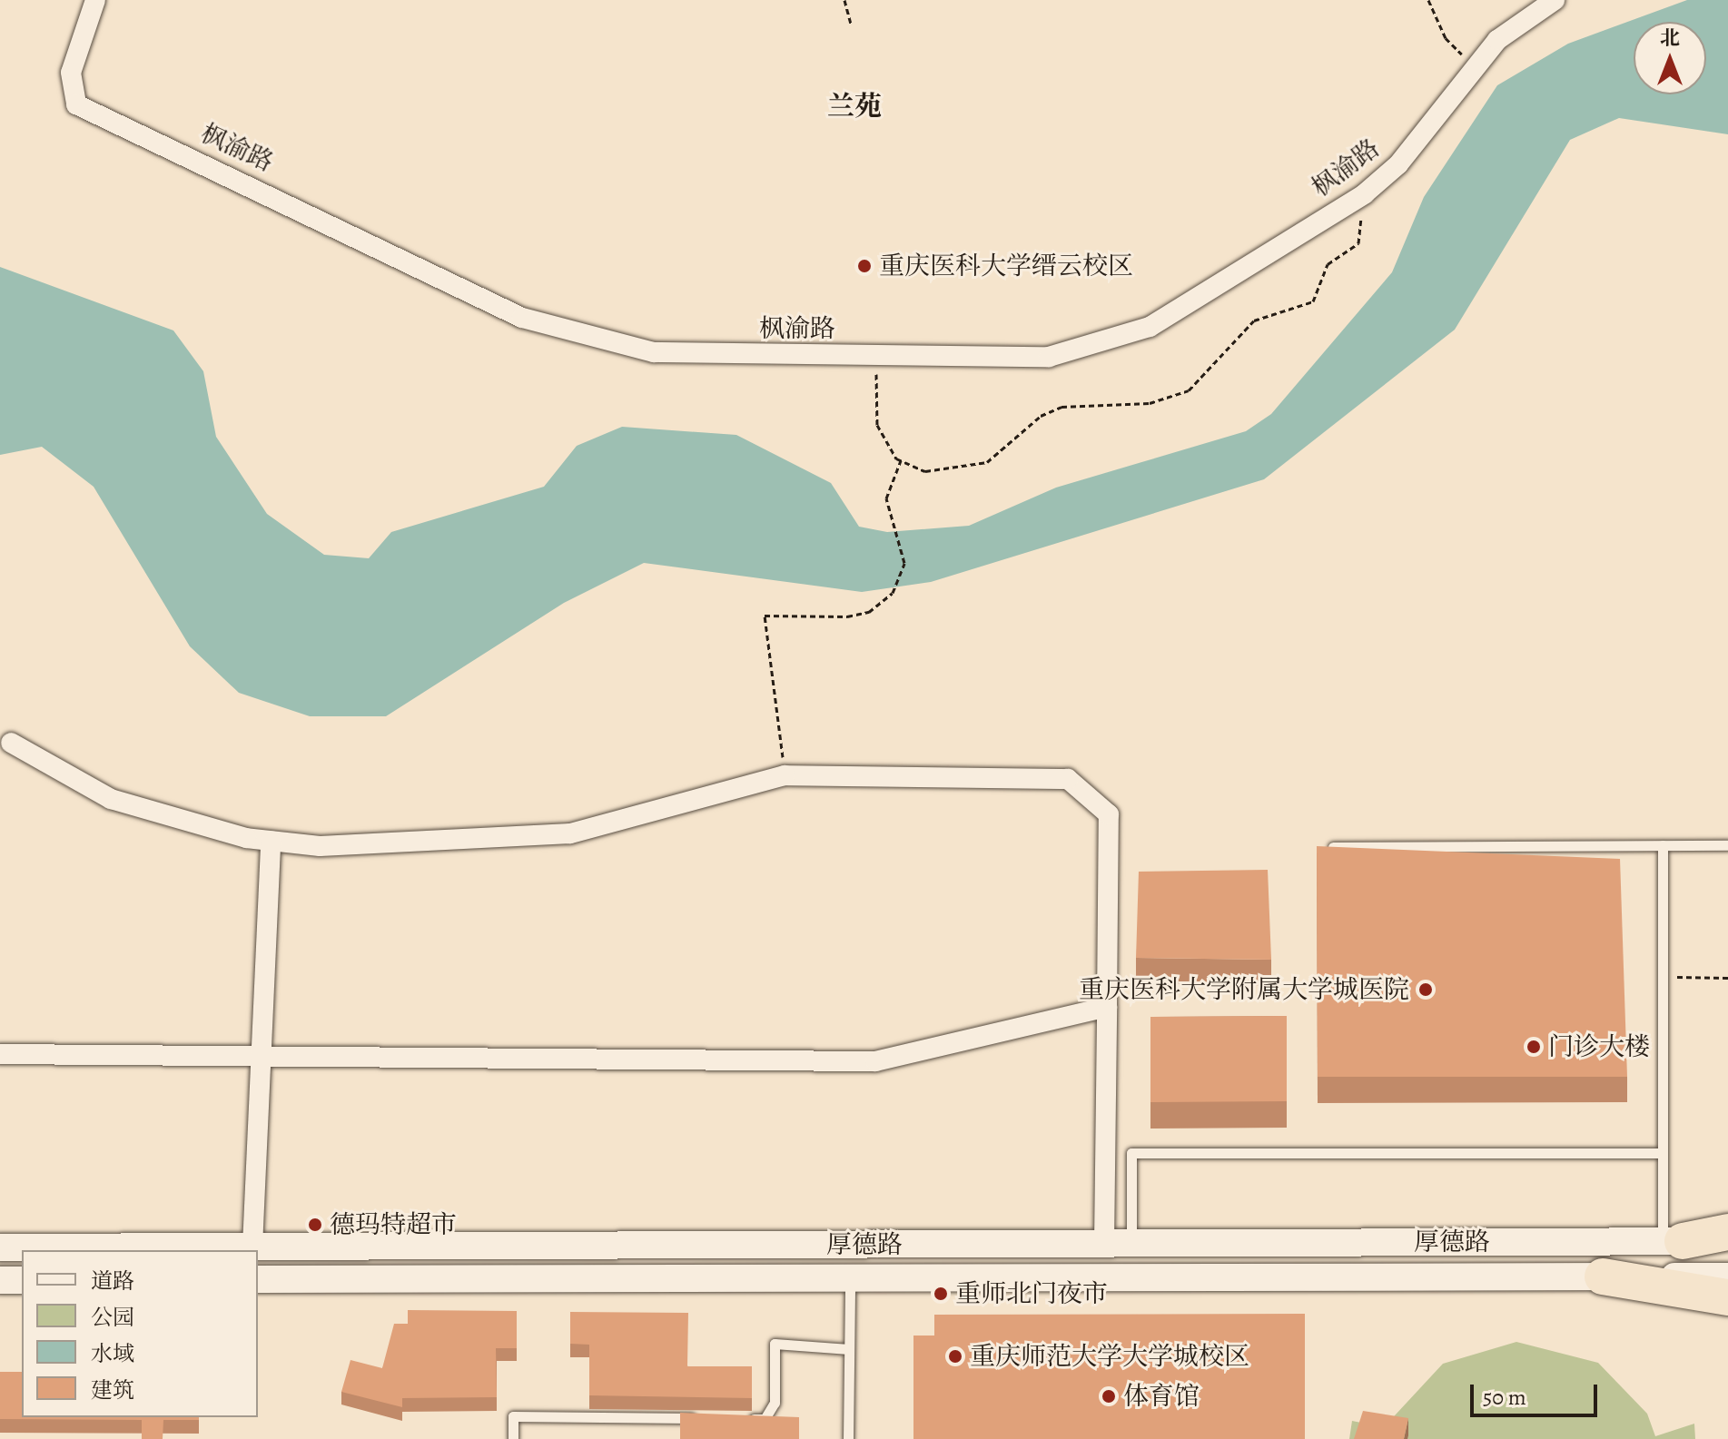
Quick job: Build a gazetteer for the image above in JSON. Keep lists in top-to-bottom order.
{
  "streets": {
    "main road": ["厚德路"],
    "street": ["枫渝路"]
  },
  "districts": ["兰苑"],
  "places": [
    "重庆医科大学缙云校区",
    "重庆医科大学附属大学城医院",
    "门诊大楼",
    "德玛特超市",
    "重师北门夜市",
    "重庆师范大学大学城校区",
    "体育馆"
  ],
  "legend": [
    "道路",
    "公园",
    "水域",
    "建筑"
  ],
  "scale_bar": "50 m",
  "north": "top"
}
